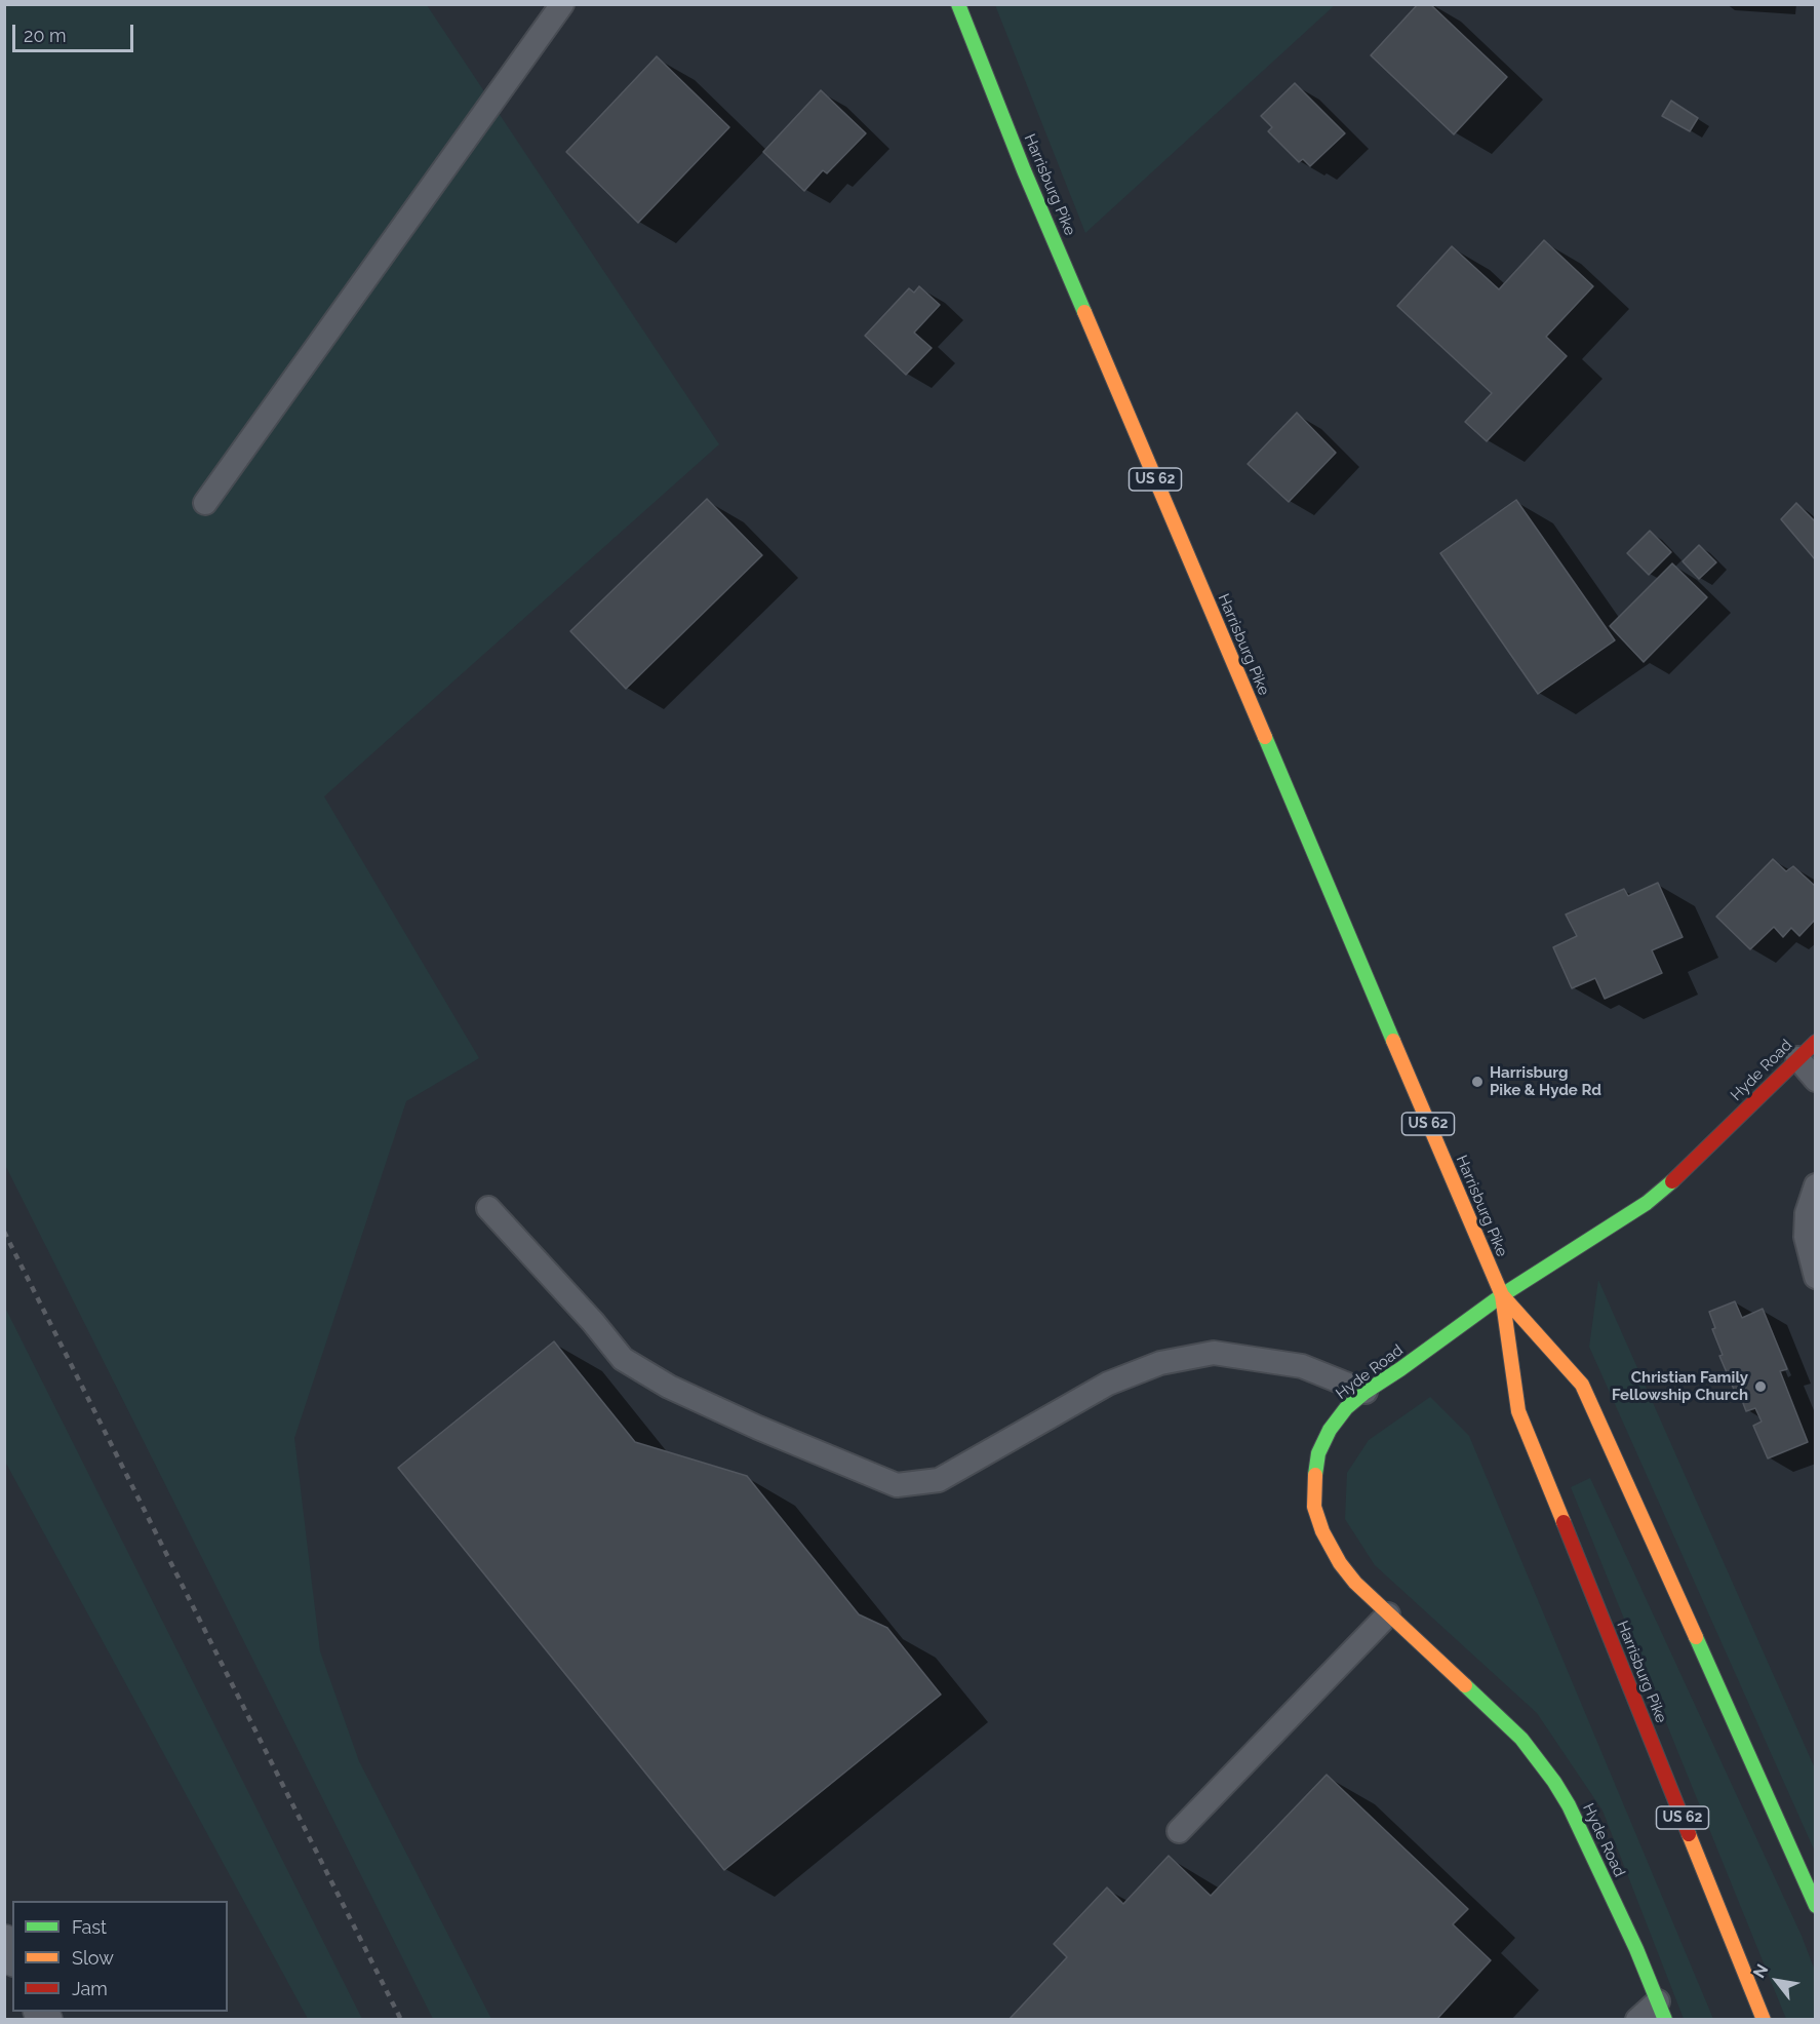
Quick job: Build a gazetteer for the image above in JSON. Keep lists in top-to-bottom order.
{
  "streets": {
    "main road": ["Harrisburg Pike", "US 62", "Hyde Road"]
  },
  "crossings": [
    ["Harrisburg Pike", "Hyde Road"]
  ],
  "places": ["Harrisburg Pike & Hyde Rd", "Christian Family Fellowship Church"],
  "legend": ["Fast", "Slow", "Jam"],
  "scale_bar": "20 m",
  "north": "top left"
}
